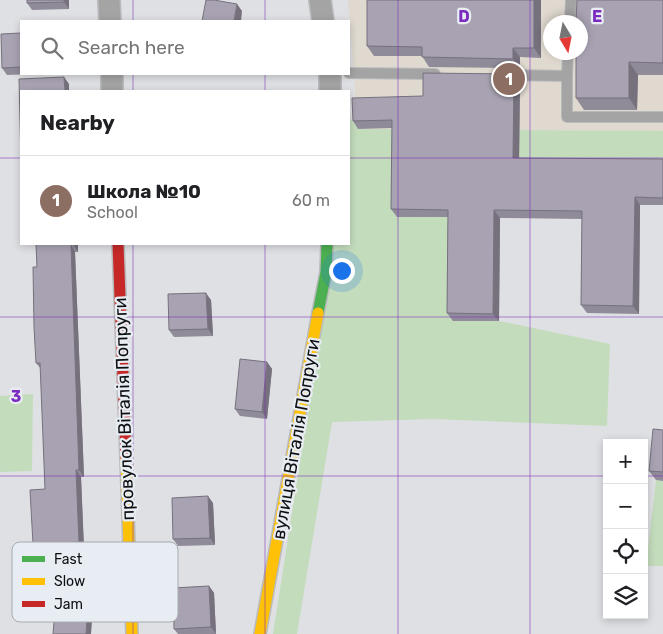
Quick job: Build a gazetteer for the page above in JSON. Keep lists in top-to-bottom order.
{
  "streets": {
    "street": ["провулок Віталія Попруги", "вулиця Віталія Попруги"]
  },
  "legend": ["Fast", "Slow", "Jam"],
  "north": "bottom",
  "page": {
    "search": "Search here",
    "pins": "1",
    "heading": "Nearby",
    "list": [
      {
        "mark": "1",
        "name": "Школа №10",
        "note": "School",
        "value": "60 m"
      }
    ],
    "map_buttons": ["+", "−"]
  },
  "grid": {
    "columns": ["D", "E"],
    "rows": ["3"]
  }
}
